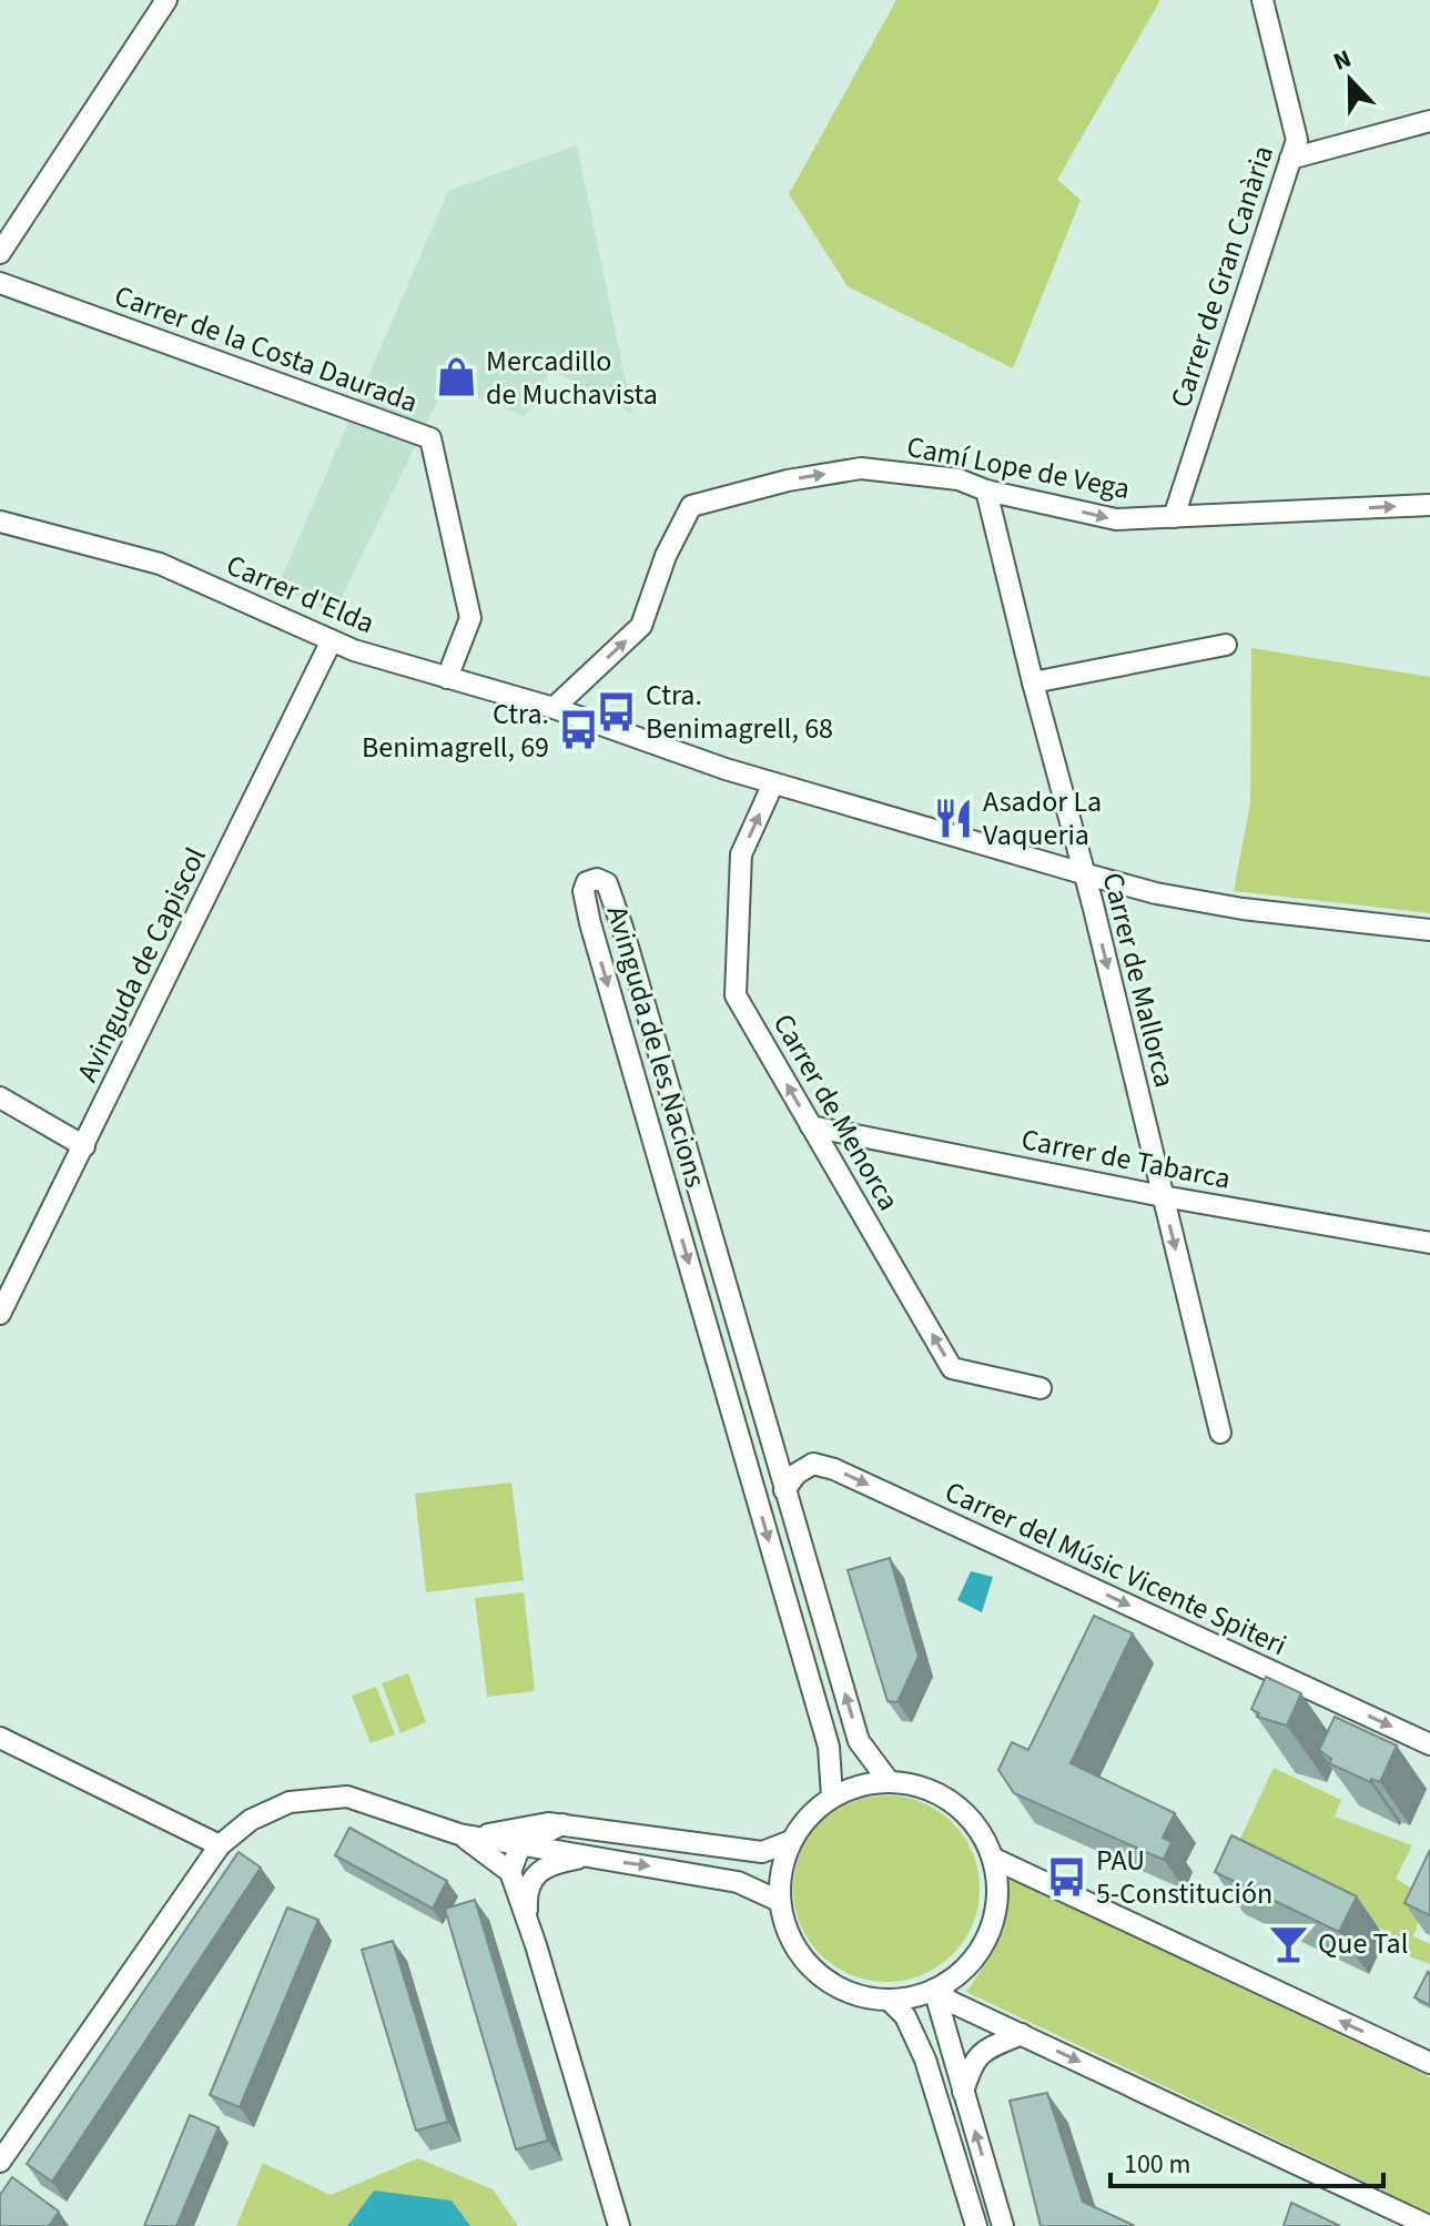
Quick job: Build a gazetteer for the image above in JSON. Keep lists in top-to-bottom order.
{
  "streets": {
    "street": [
      "Carrer de Gran Canària",
      "Carrer de la Costa Daurada",
      "Camí Lope de Vega",
      "Carrer d'Elda",
      "Avinguda de Capiscol",
      "Carrer de Mallorca",
      "Avinguda de les Nacions",
      "Carrer de Menorca",
      "Carrer de Tabarca",
      "Carrer del Músic Vicente Spiteri"
    ]
  },
  "crossings": [
    ["Carrer de Gran Canària", "Camí Lope de Vega"],
    ["Carrer de la Costa Daurada", "Carrer d'Elda"],
    ["Camí Lope de Vega", "Carrer d'Elda"],
    ["Camí Lope de Vega", "Carrer de Mallorca"],
    ["Carrer d'Elda", "Avinguda de Capiscol"],
    ["Carrer d'Elda", "Carrer de Mallorca"],
    ["Carrer d'Elda", "Carrer de Menorca"],
    ["Carrer de Mallorca", "Carrer de Tabarca"],
    ["Avinguda de les Nacions", "Carrer del Músic Vicente Spiteri"],
    ["Carrer de Menorca", "Carrer de Tabarca"]
  ],
  "one_way": [
    "Camí Lope de Vega",
    "Carrer de Mallorca",
    "Carrer de Menorca",
    "Carrer del Músic Vicente Spiteri"
  ],
  "places": {
    "shop": ["Mercadillo de Muchavista"],
    "bus stop": ["Ctra. Benimagrell, 68", "Ctra. Benimagrell, 69", "PAU 5-Constitución"],
    "restaurant": ["Asador La Vaqueria"],
    "bar": ["Que Tal"]
  },
  "scale_bar": "100 m",
  "north": "top"
}
